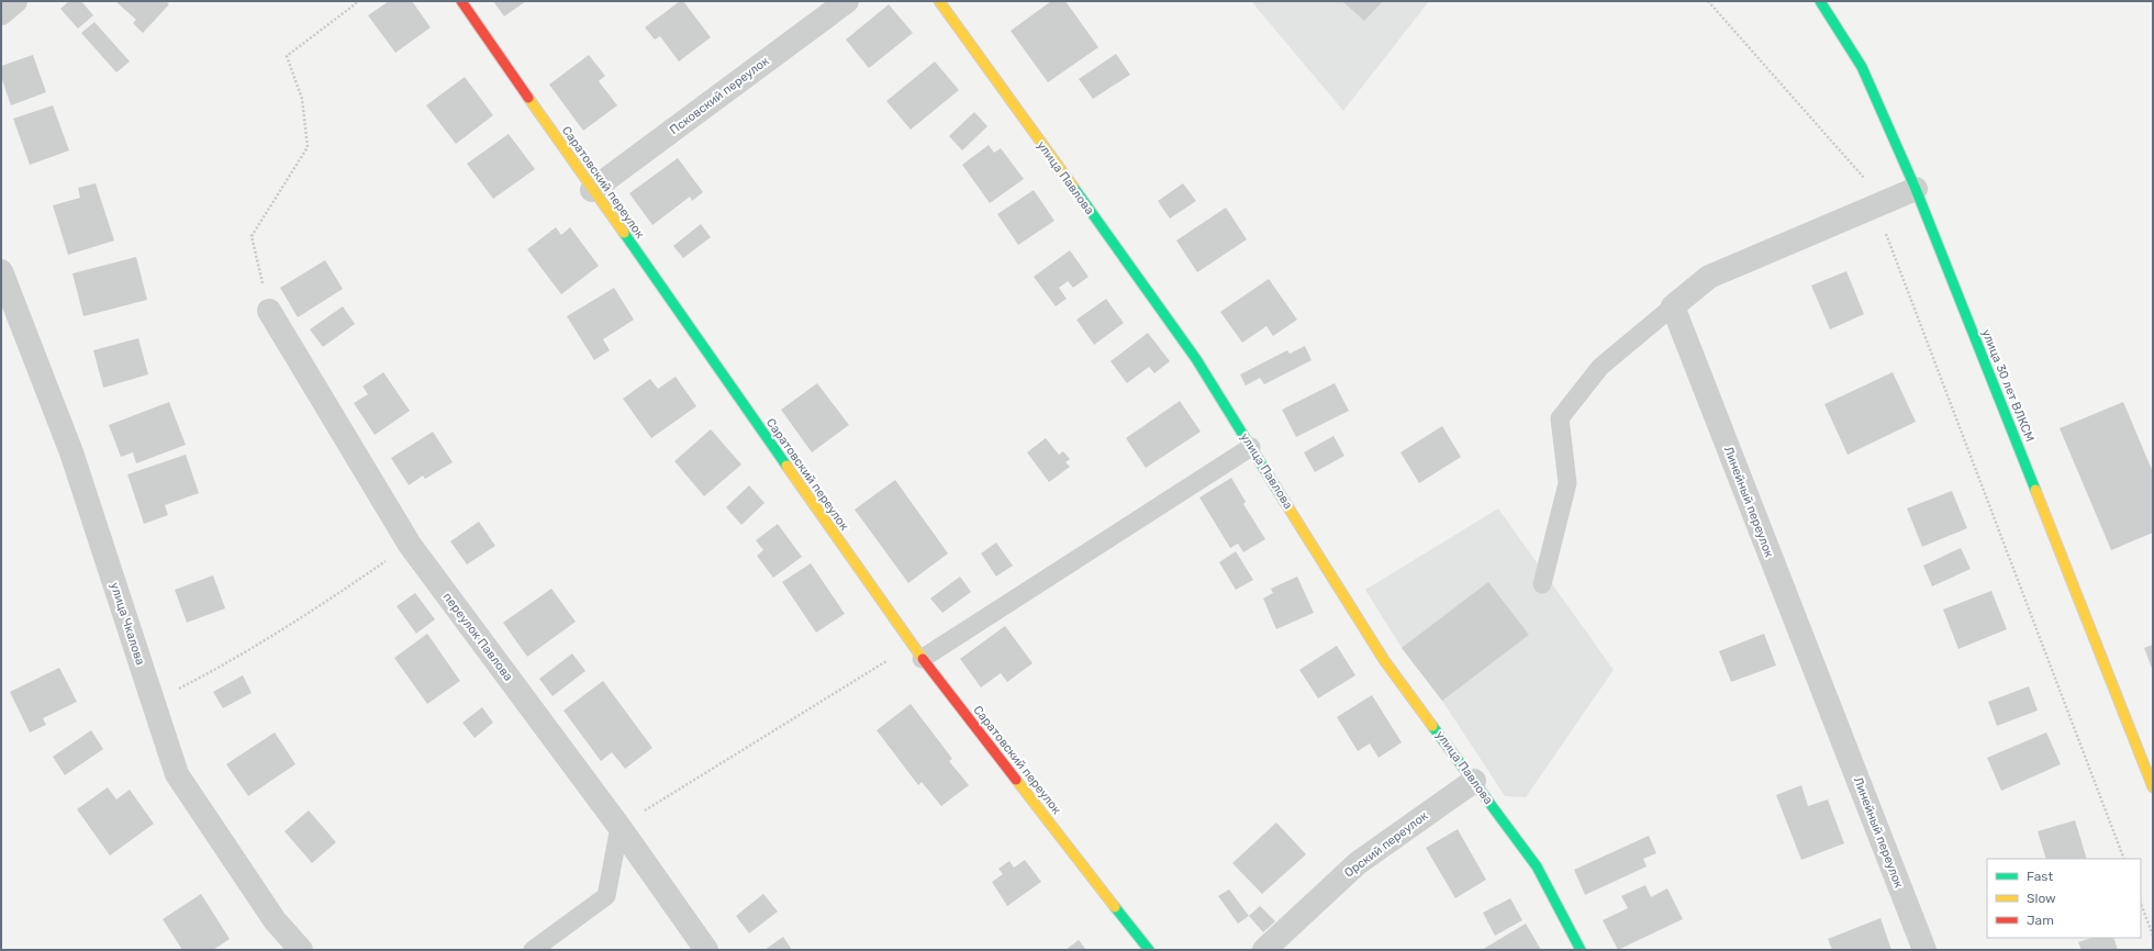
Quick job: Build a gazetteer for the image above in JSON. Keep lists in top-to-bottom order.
{
  "streets": {
    "street": [
      "Псковский переулок",
      "улица Павлова",
      "Саратовский переулок",
      "улица 30 лет ВЛКСМ",
      "Линейный переулок",
      "улица Чкалова",
      "переулок Павлова",
      "Орский переулок"
    ]
  },
  "crossings": [
    ["Псковский переулок", "Саратовский переулок"],
    ["улица Павлова", "Орский переулок"]
  ],
  "legend": ["Fast", "Slow", "Jam"]
}
